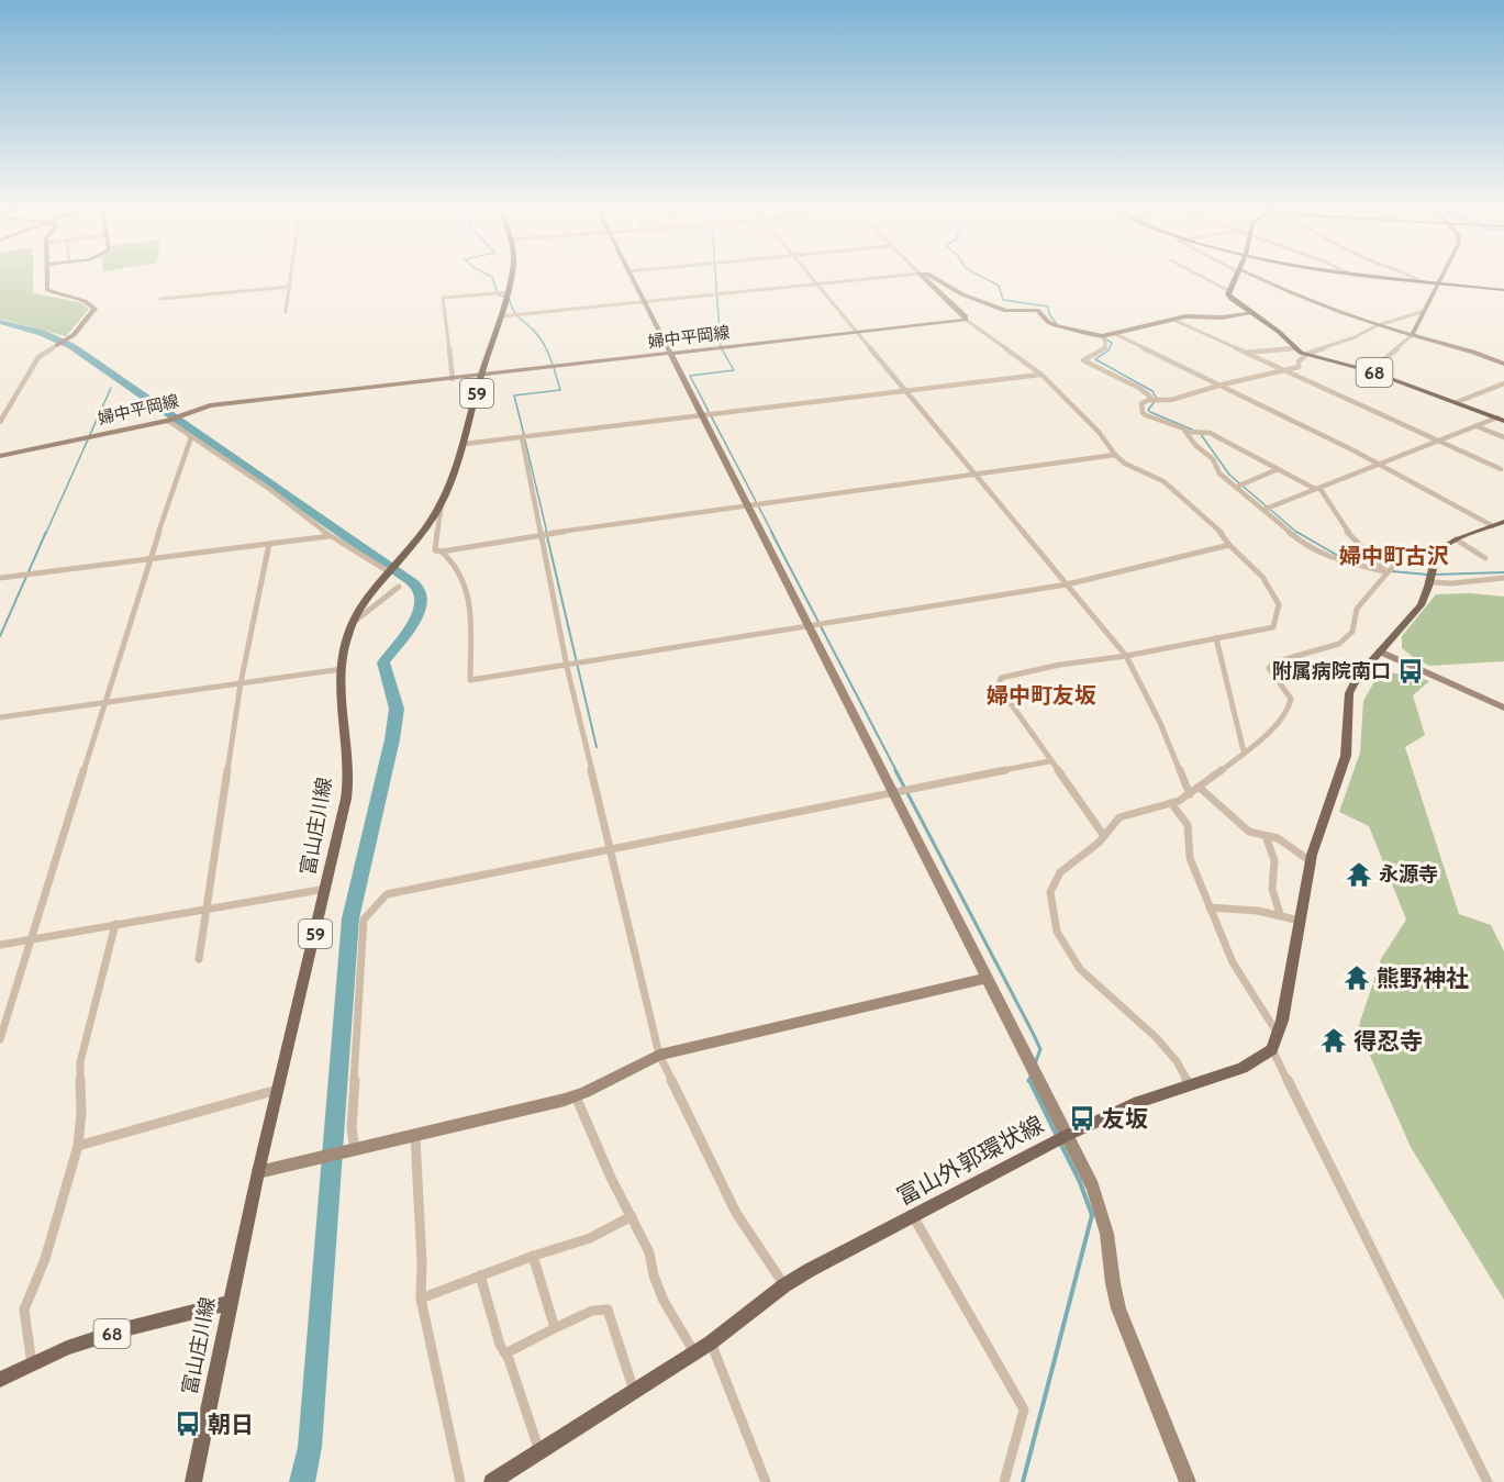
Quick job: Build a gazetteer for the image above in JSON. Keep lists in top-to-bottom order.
{
  "streets": {
    "main road": [
      "68",
      "59",
      "富山庄川線",
      "富山外郭環状線"
    ],
    "street": ["婦中平岡線"]
  },
  "crossings": [
    ["婦中平岡線", "富山庄川線"],
    ["68", "富山庄川線"]
  ],
  "districts": ["婦中町古沢", "婦中町友坂"],
  "places": {
    "bus stop": ["附属病院南口", "友坂", "朝日"],
    "temple": ["永源寺", "熊野神社", "得忍寺"]
  }
}
